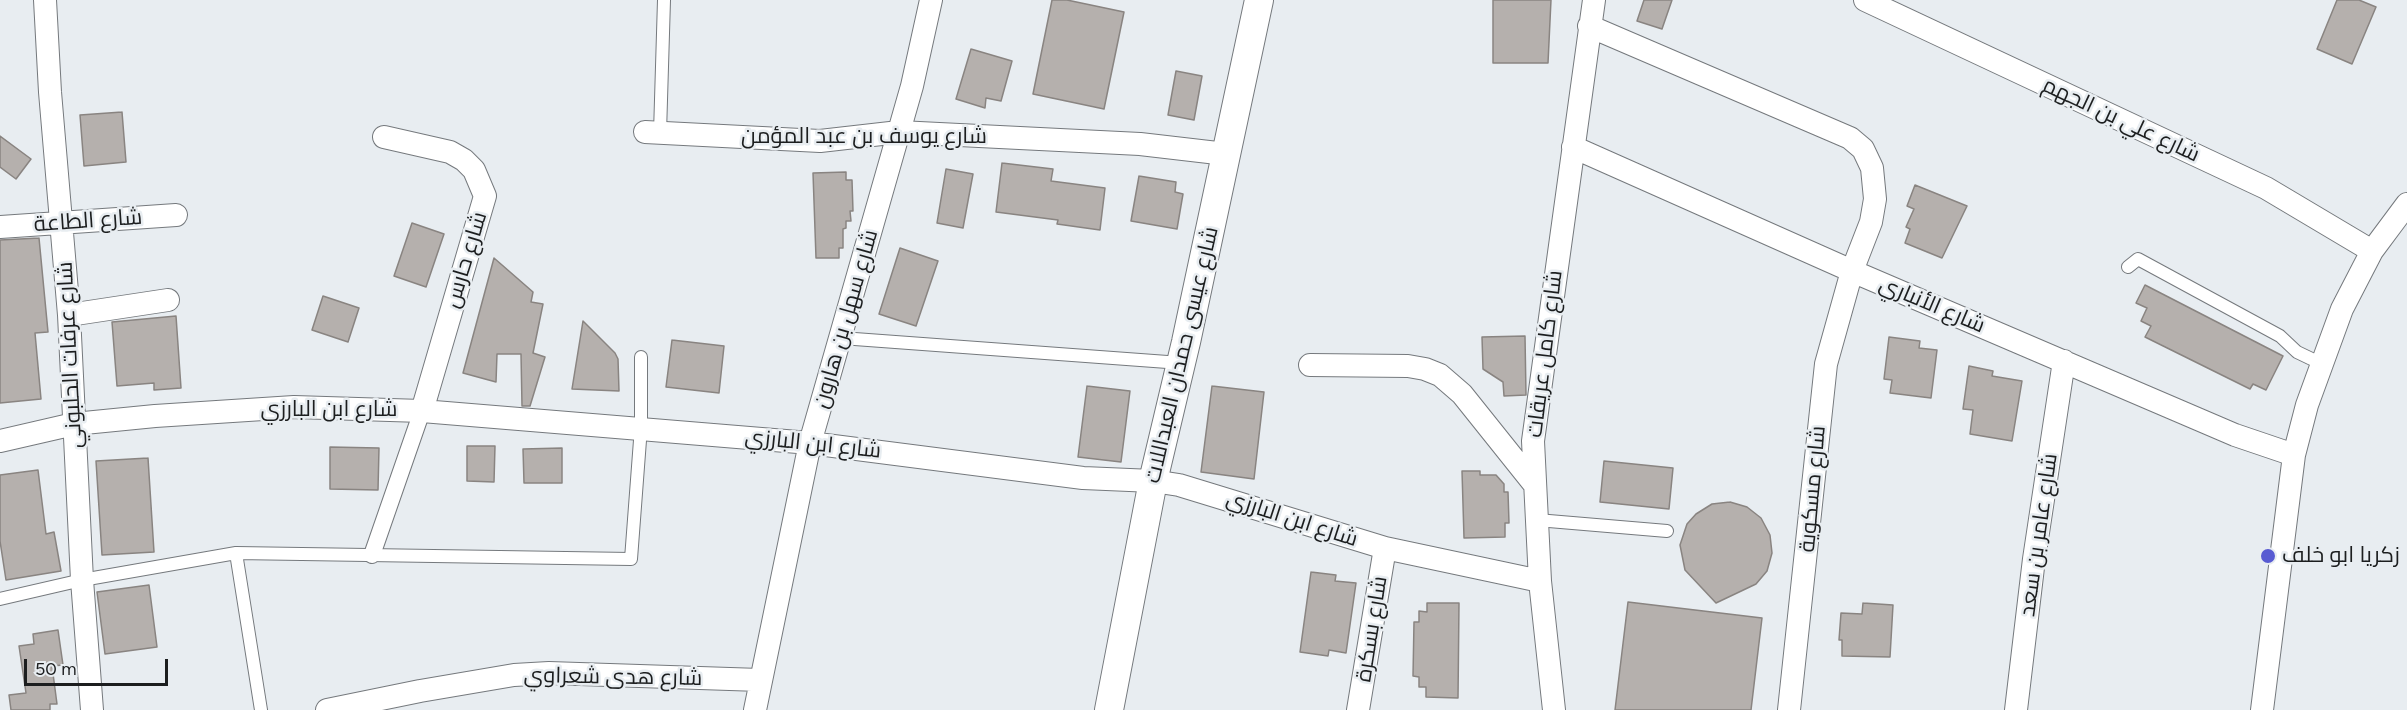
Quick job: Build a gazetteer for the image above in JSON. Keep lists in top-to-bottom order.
{
  "streets": {
    "street": [
      "شارع علي بن الجهم",
      "شارع يوسف بن عبد المؤمن",
      "شارع الطاعة",
      "شارع حارس",
      "شارع الأنباري",
      "شارع سهل بن هارون",
      "شارع كامل عريقات",
      "شارع عرفات الحلبوني",
      "شارع عيسى حمدان العبداللات",
      "شارع ابن البارزي",
      "شارع مسكوية",
      "شارع عامر بن سعد",
      "شارع بسكرة",
      "شارع هدى شعراوي"
    ]
  },
  "crossings": [
    ["شارع يوسف بن عبد المؤمن", "شارع سهل بن هارون"],
    ["شارع يوسف بن عبد المؤمن", "شارع عيسى حمدان العبداللات"],
    ["شارع الطاعة", "شارع عرفات الحلبوني"],
    ["شارع حارس", "شارع ابن البارزي"],
    ["شارع الأنباري", "شارع كامل عريقات"],
    ["شارع الأنباري", "شارع مسكوية"],
    ["شارع الأنباري", "شارع عامر بن سعد"],
    ["شارع سهل بن هارون", "شارع ابن البارزي"],
    ["شارع سهل بن هارون", "شارع هدى شعراوي"],
    ["شارع كامل عريقات", "شارع ابن البارزي"],
    ["شارع كامل عريقات", "شارع مسكوية"],
    ["شارع عرفات الحلبوني", "شارع ابن البارزي"],
    ["شارع عيسى حمدان العبداللات", "شارع ابن البارزي"],
    ["شارع ابن البارزي", "شارع بسكرة"]
  ],
  "places": ["زكريا ابو خلف"],
  "scale_bar": "50 m"
}
